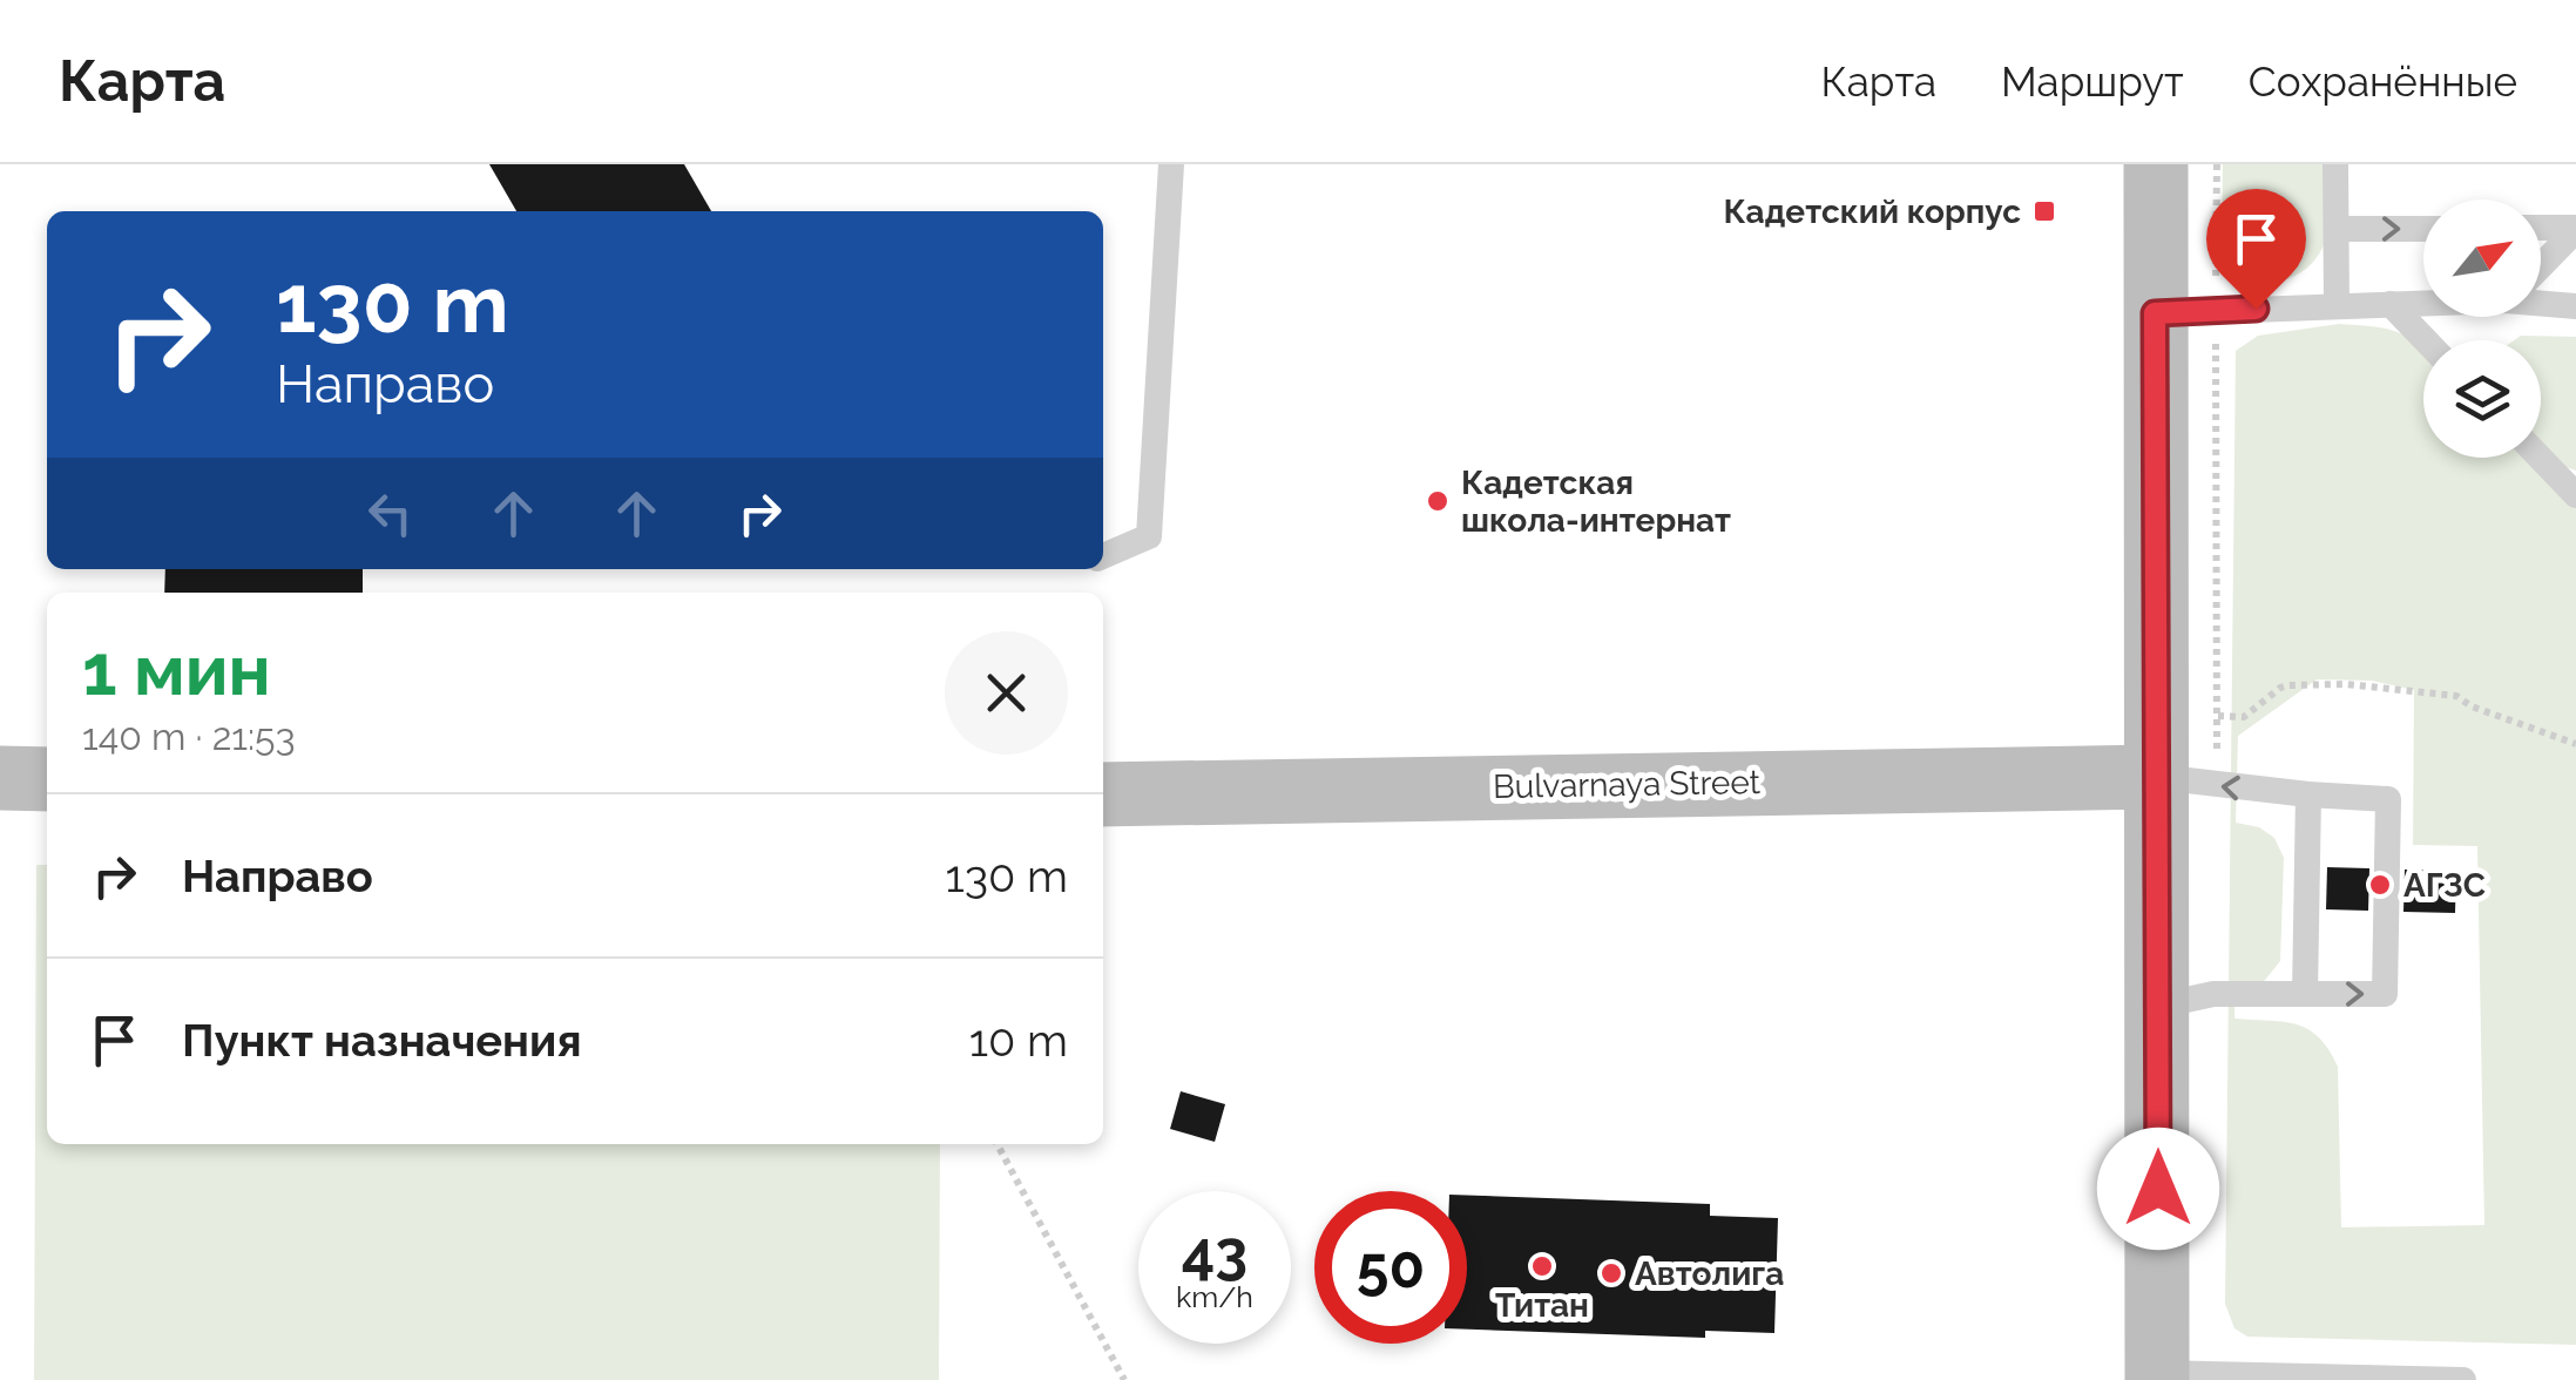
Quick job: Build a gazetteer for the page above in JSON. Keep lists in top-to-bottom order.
{
  "streets": {
    "main road": ["Bulvarnaya Street"]
  },
  "places": {
    "transit": ["Кадетский корпус"],
    "other": [
      "Кадетская школа-интернат",
      "АГЗС",
      "Титан",
      "Автолига"
    ]
  },
  "north": "top right",
  "page": {
    "header": "Карта",
    "nav": ["Карта", "Маршрут", "Сохранённые"],
    "turn": ["130 m", "Направо"],
    "heading": ["1 мин", "140 m · 21:53"],
    "list": [
      {
        "name": "Направо",
        "value": "130 m"
      },
      {
        "name": "Пункт назначения",
        "value": "10 m"
      }
    ],
    "speed": "43 km/h",
    "limit": "50"
  }
}
